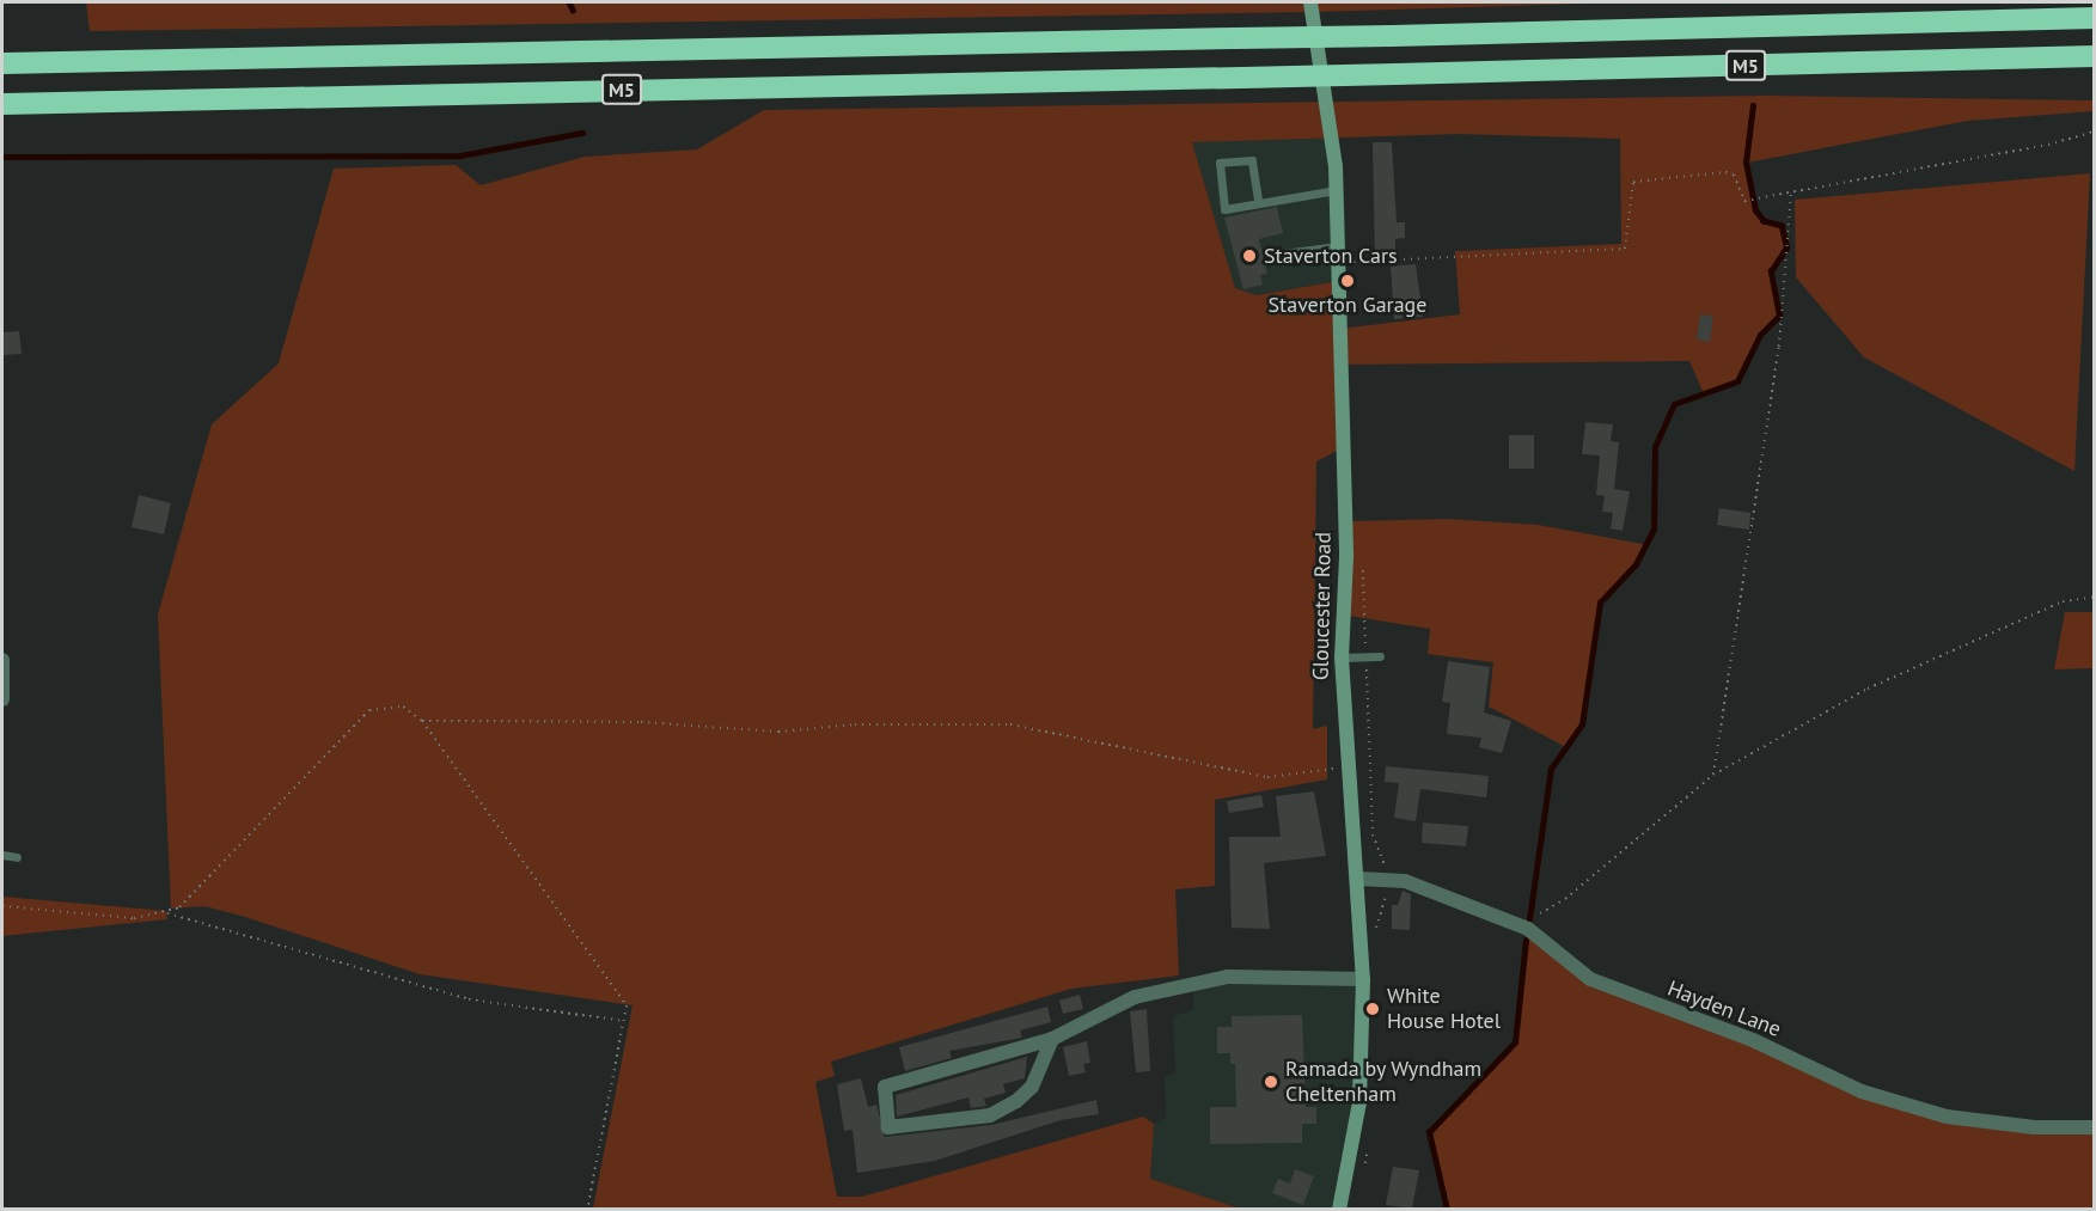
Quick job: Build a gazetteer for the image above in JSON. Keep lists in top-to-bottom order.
{
  "streets": {
    "highway": ["M5"],
    "main road": ["Gloucester Road"],
    "street": ["Hayden Lane"]
  },
  "crossings": [
    ["Gloucester Road", "Hayden Lane"]
  ],
  "places": [
    "Staverton Cars",
    "Staverton Garage",
    "White House Hotel",
    "Ramada by Wyndham Cheltenham"
  ]
}
